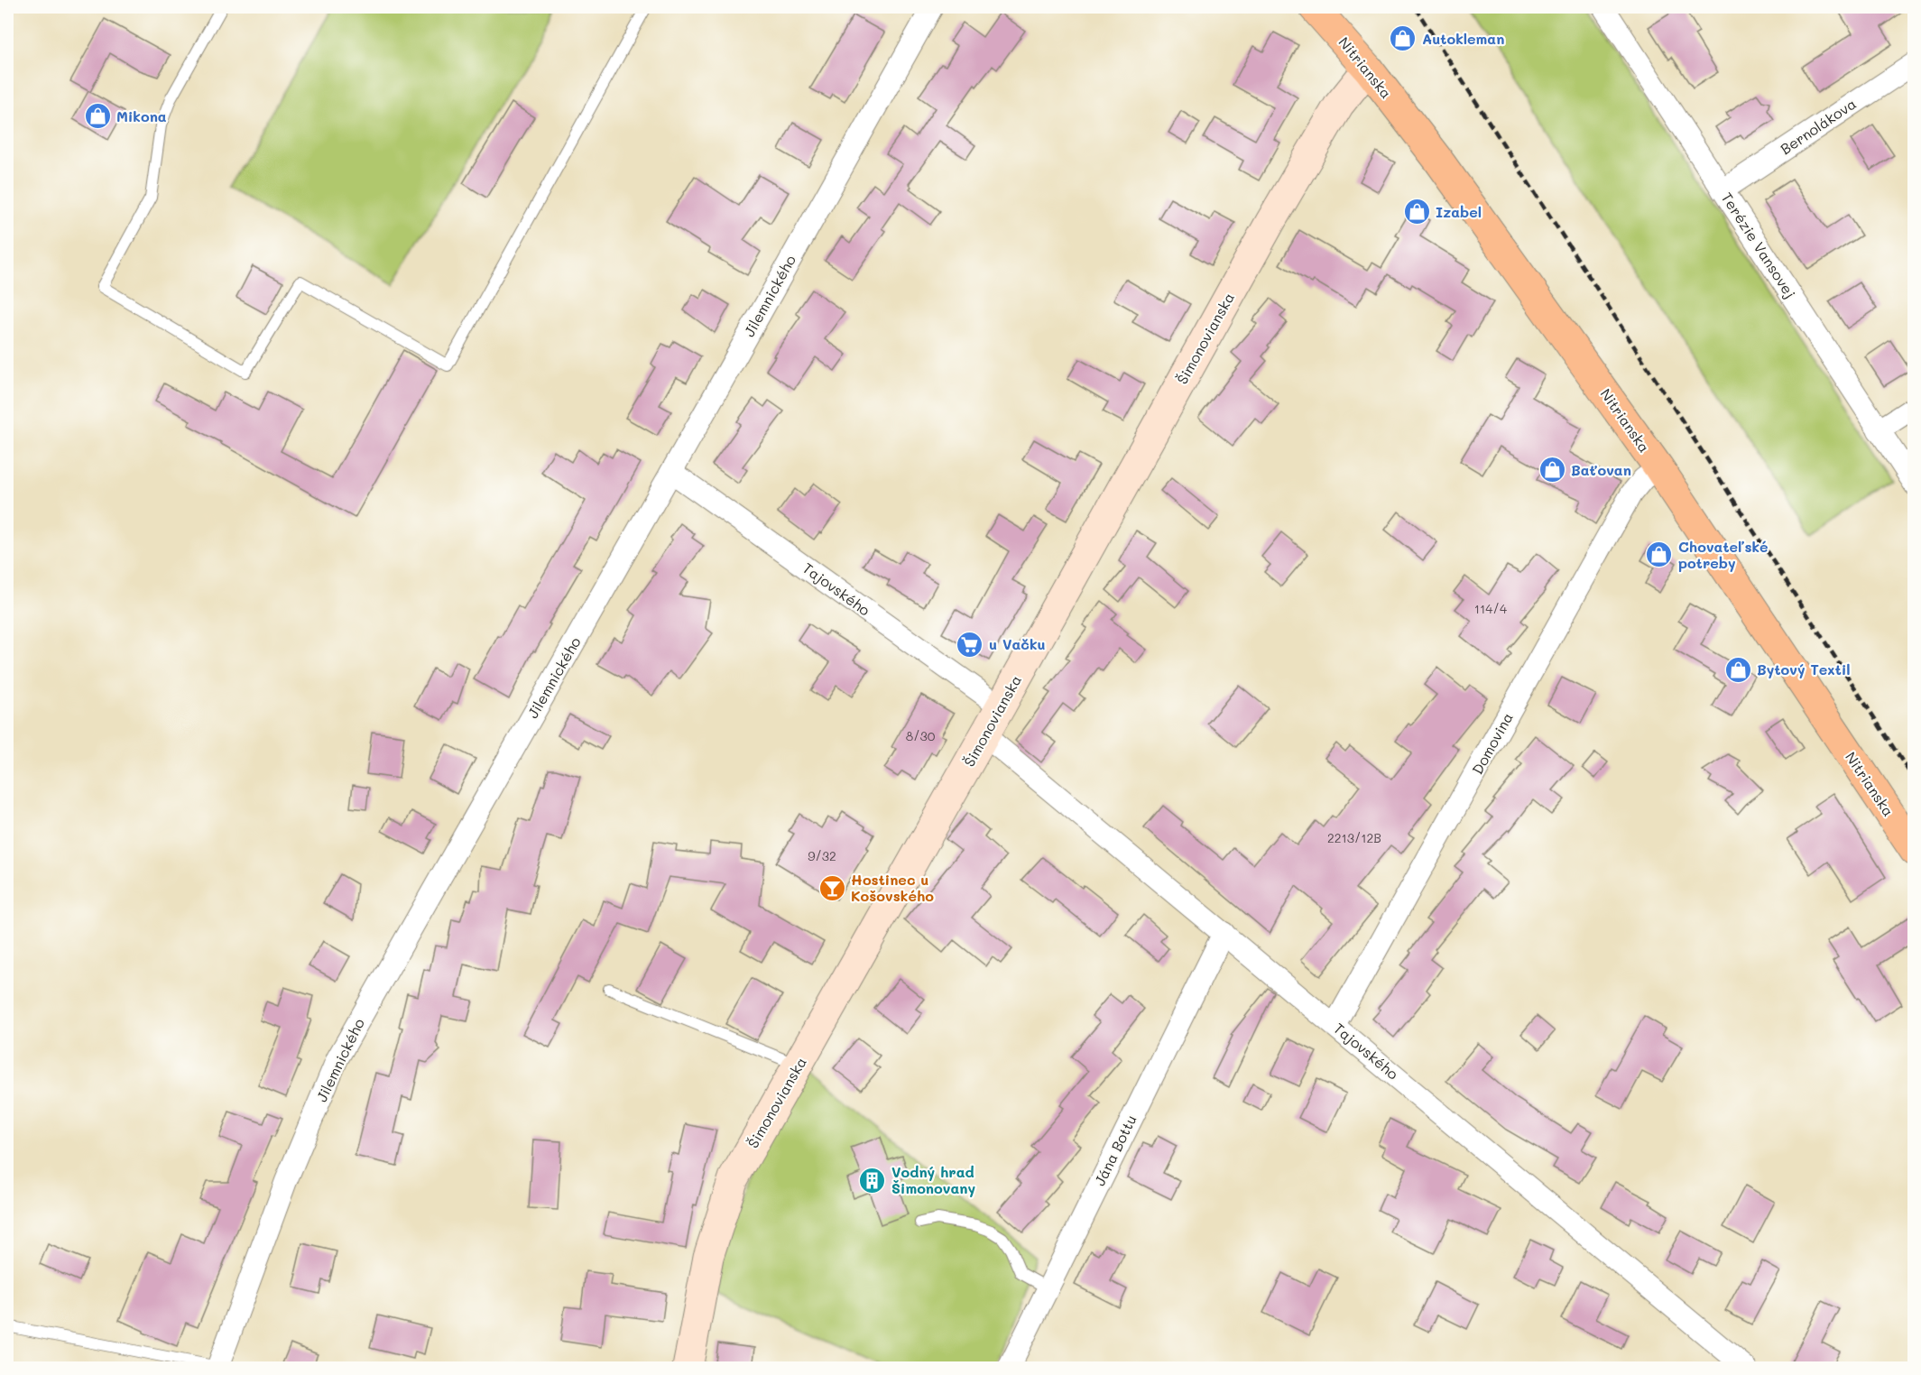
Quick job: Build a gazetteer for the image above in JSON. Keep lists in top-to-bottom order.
{
  "streets": {
    "main road": ["Nitrianska"],
    "street": [
      "Bernolákova",
      "Terézie Vansovej",
      "Jilemnického",
      "Šimonovianska",
      "Tajovského",
      "Domovina",
      "Jána Bottu"
    ]
  },
  "crossings": [
    ["Nitrianska", "Šimonovianska"],
    ["Nitrianska", "Domovina"],
    ["Bernolákova", "Terézie Vansovej"],
    ["Jilemnického", "Tajovského"],
    ["Šimonovianska", "Tajovského"],
    ["Tajovského", "Domovina"],
    ["Tajovského", "Jána Bottu"]
  ],
  "places": {
    "shop": [
      "Autokleman",
      "Mikona",
      "Izabel",
      "Baťovan",
      "Chovateľské potreby",
      "Bytový Textil"
    ],
    "supermarket": ["u Vačku"],
    "bar": ["Hostinec u Košovského"],
    "building": ["Vodný hrad Šimonovany"]
  },
  "house_numbers": [
    "114/4",
    "8/30",
    "2213/12B",
    "9/32"
  ]
}
